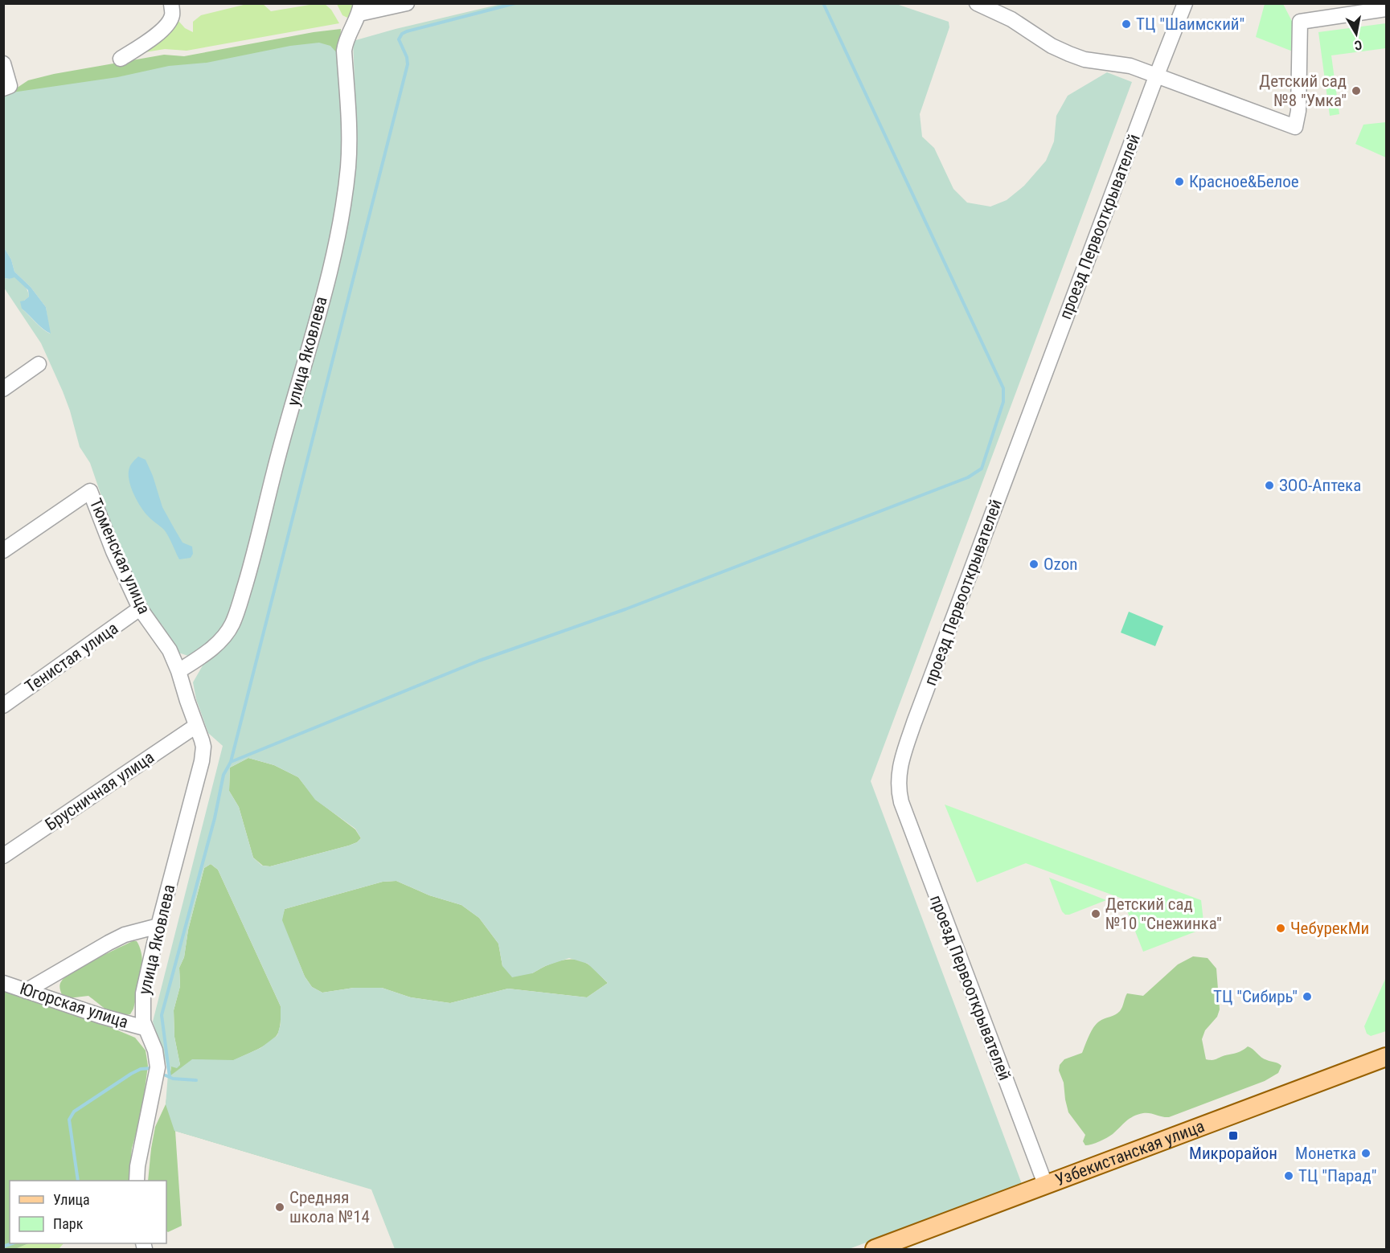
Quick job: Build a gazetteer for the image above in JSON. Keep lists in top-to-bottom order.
{
  "streets": {
    "main road": ["Узбекистанская улица"],
    "street": [
      "проезд Первооткрывателей",
      "улица Яковлева",
      "Тюменская улица",
      "Тенистая улица",
      "Брусничная улица",
      "Югорская улица"
    ]
  },
  "crossings": [
    ["проезд Первооткрывателей", "Узбекистанская улица"],
    ["улица Яковлева", "Тюменская улица"],
    ["улица Яковлева", "Брусничная улица"],
    ["улица Яковлева", "Югорская улица"],
    ["Тюменская улица", "Тенистая улица"],
    ["Тюменская улица", "Брусничная улица"]
  ],
  "places": {
    "other": [
      "ТЦ \"Шаимский\"",
      "Детский сад №8 \"Умка\"",
      "Красное&Белое",
      "ЗОО-Аптека",
      "Ozon",
      "Детский сад №10 \"Снежинка\"",
      "ЧебурекМи",
      "ТЦ \"Сибирь\"",
      "Монетка",
      "ТЦ \"Парад\"",
      "Средняя школа №14"
    ],
    "transit": ["Микрорайон"]
  },
  "legend": ["Улица", "Парк"],
  "north": "bottom"
}
